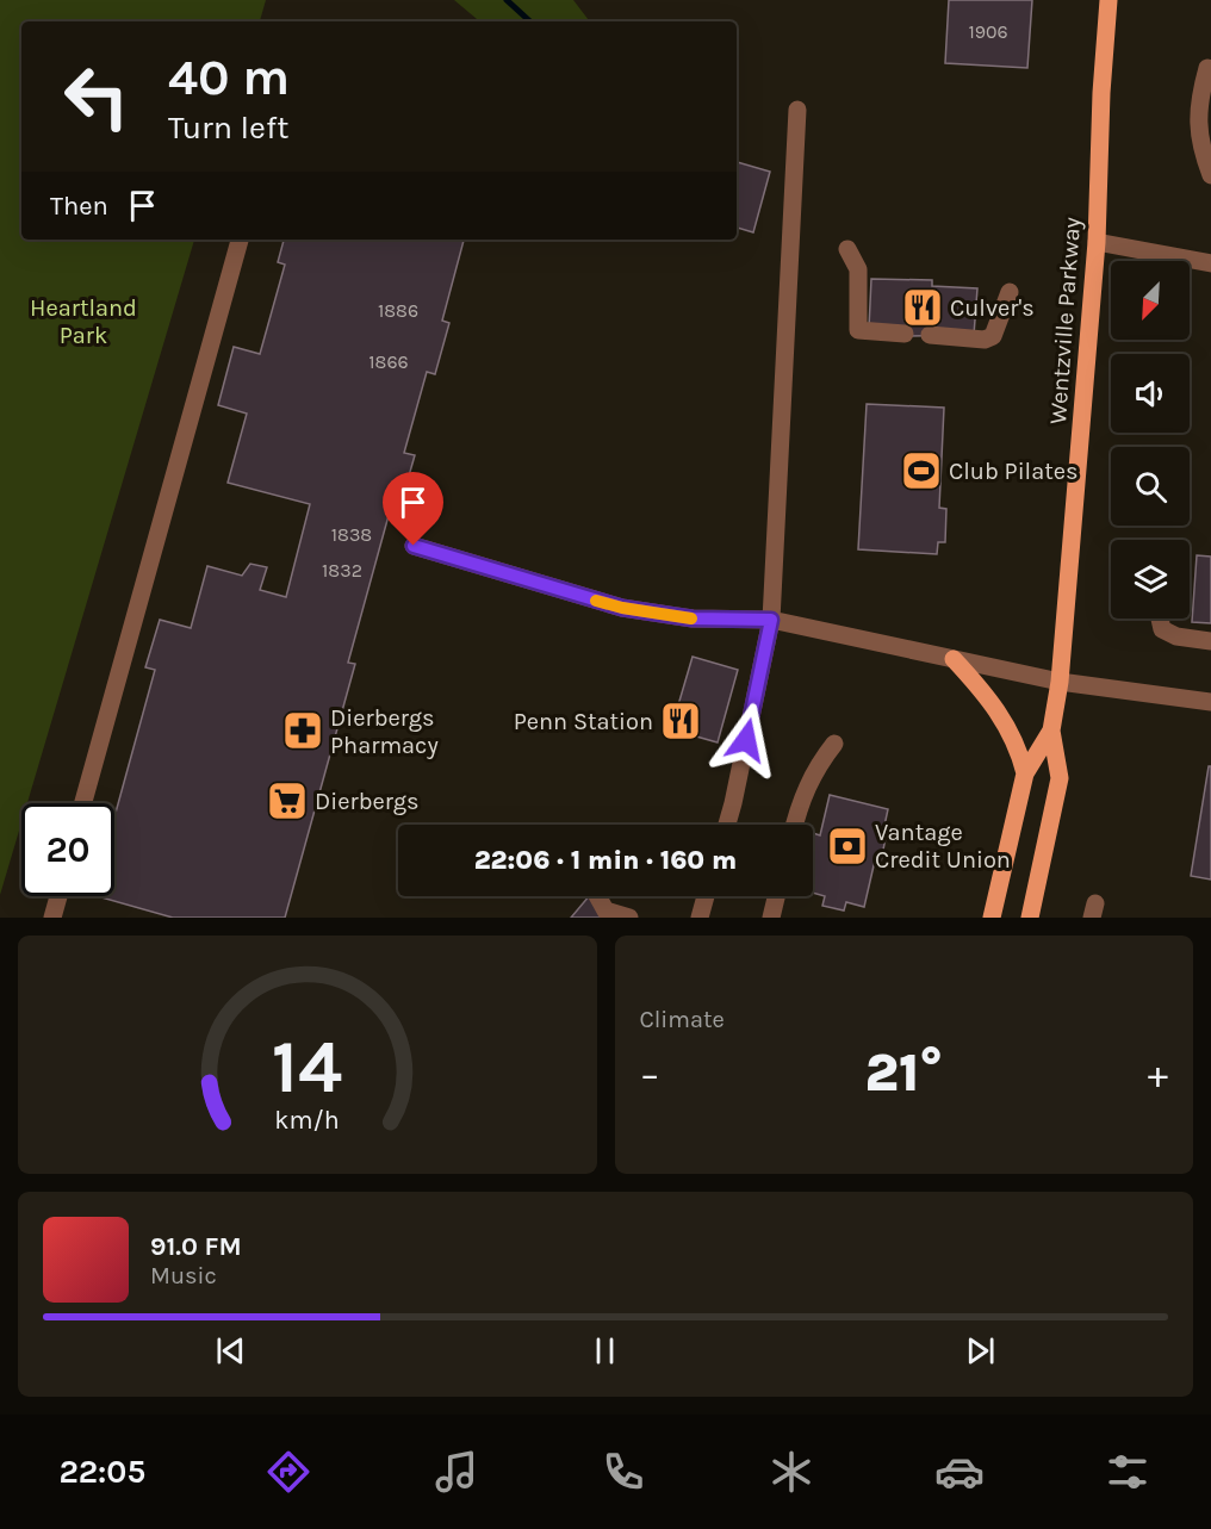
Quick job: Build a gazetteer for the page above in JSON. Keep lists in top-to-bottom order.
{
  "streets": {
    "main road": ["Wentzville Parkway"]
  },
  "parks": ["Heartland Park"],
  "places": {
    "restaurant": ["Culver's", "Penn Station"],
    "sports": ["Club Pilates"],
    "pharmacy": ["Dierbergs Pharmacy"],
    "supermarket": ["Dierbergs"],
    "bank": ["Vantage Credit Union"]
  },
  "house_numbers": [
    "1906",
    "1886",
    "1866",
    "1838",
    "1832"
  ],
  "north": "bottom left",
  "page": {
    "turn": ["40 m", "Turn left"],
    "then": "Then",
    "limit": "20",
    "trip": "22:06 · 1 min · 160 m",
    "tile": "Climate",
    "heat": ["−", "21°", "+"],
    "song": ["91.0 FM", "Music"],
    "tabs": "22:05",
    "gauge": ["14", "km/h"]
  }
}
